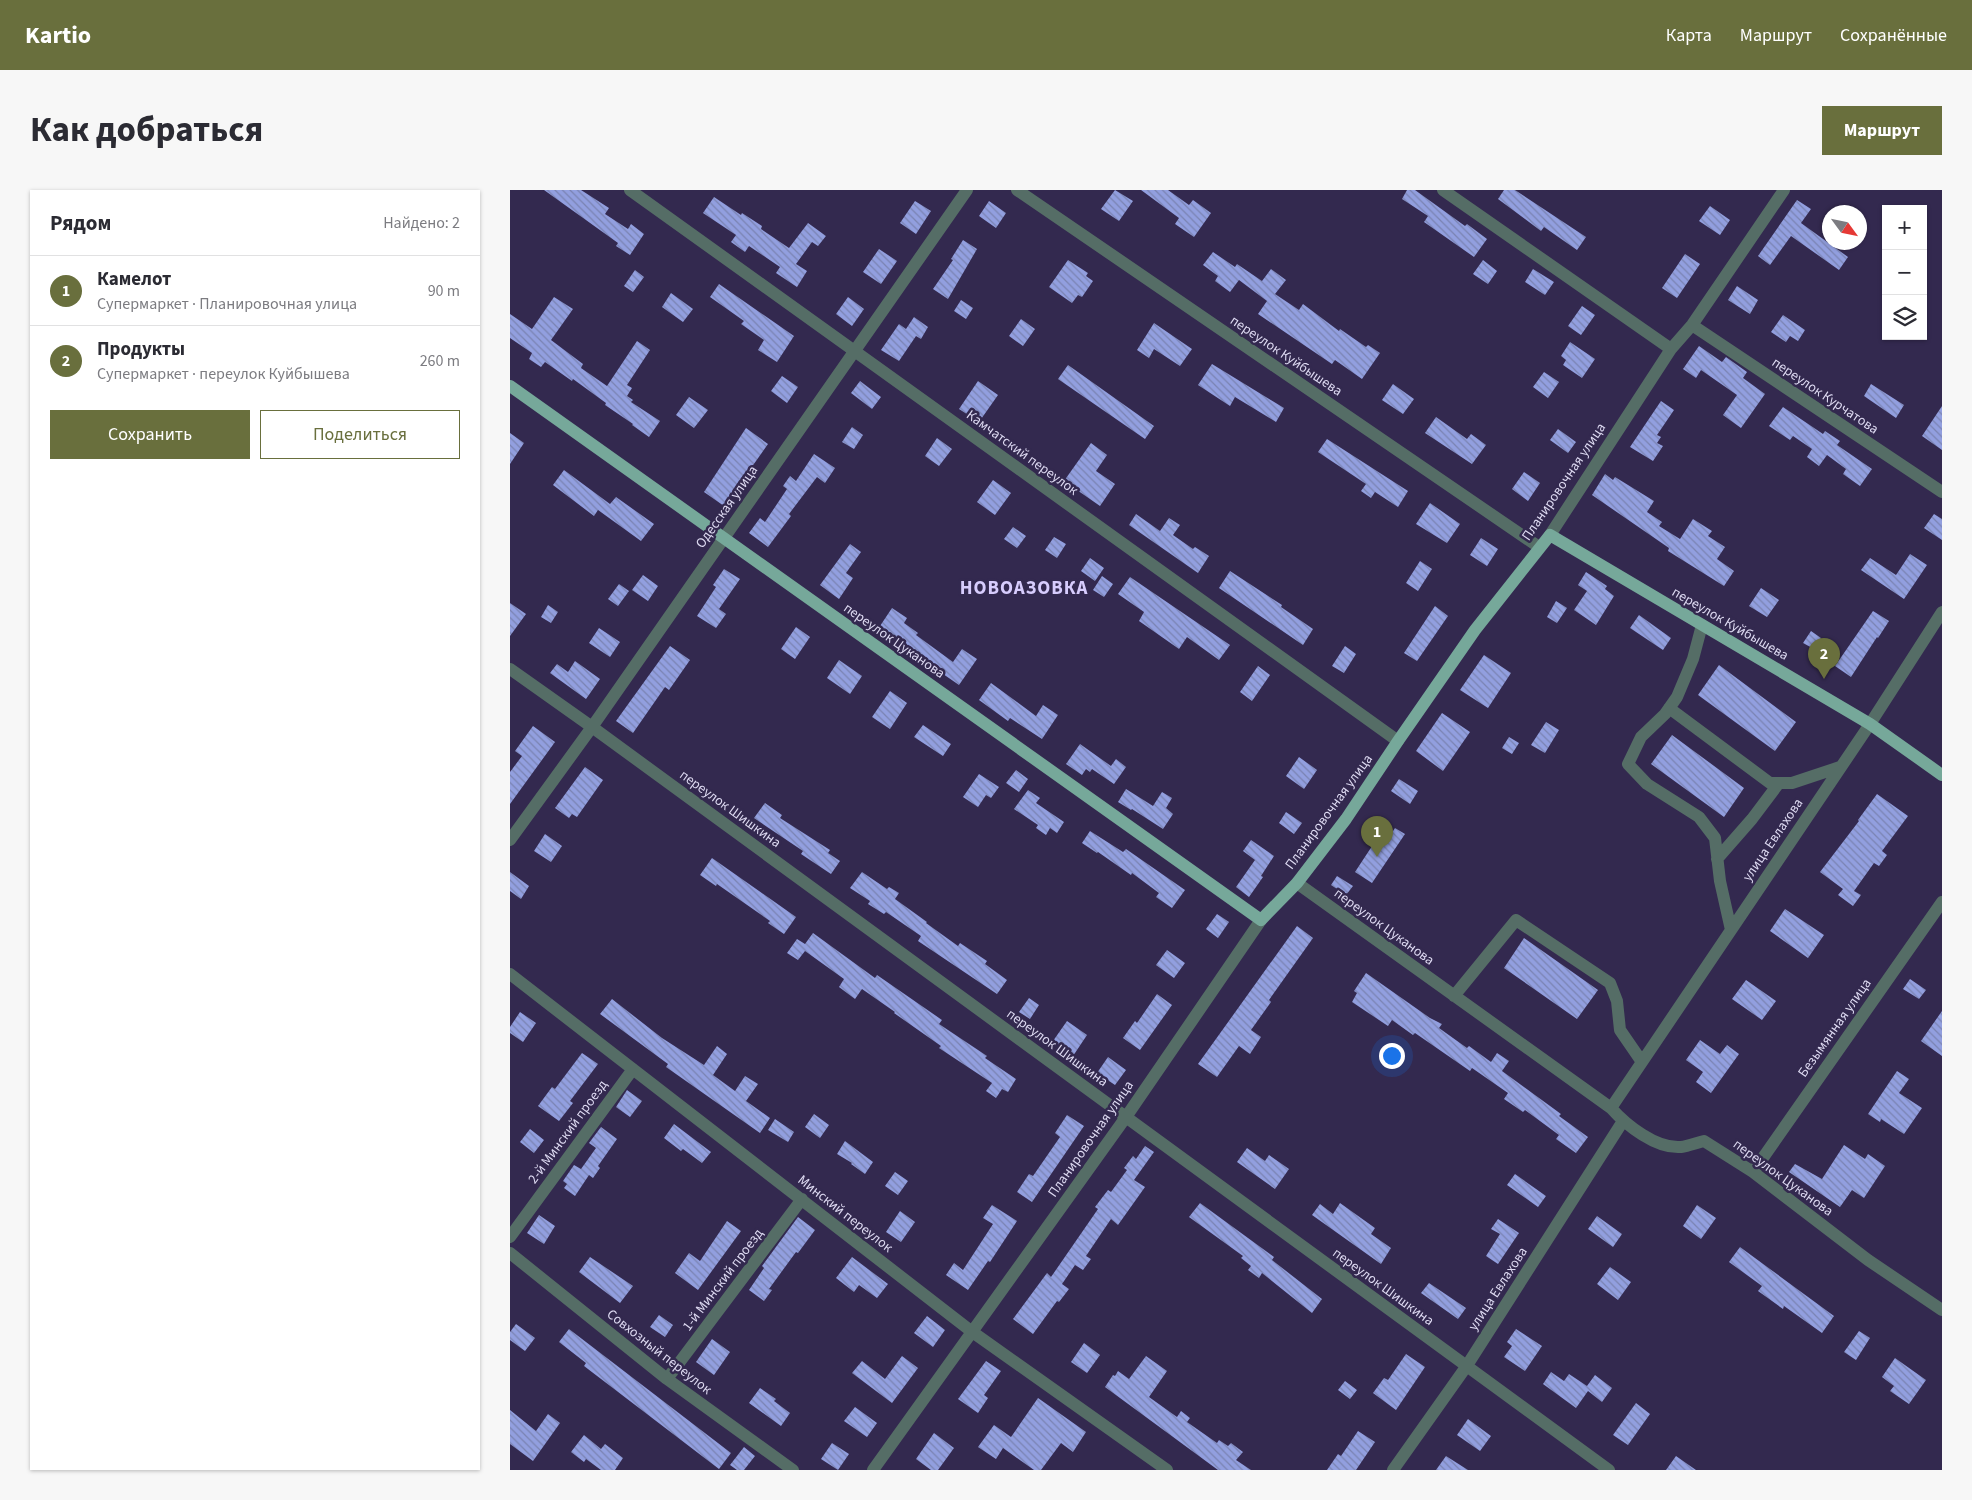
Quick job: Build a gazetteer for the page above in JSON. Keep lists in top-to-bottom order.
{
  "streets": {
    "main road": ["переулок Куйбышева", "Планировочная улица", "переулок Цуканова"],
    "street": [
      "переулок Курчатова",
      "Камчатский переулок",
      "Одесская улица",
      "переулок Шишкина",
      "улица Евлахова",
      "Безымянная улица",
      "2-й Минский проезд",
      "Минский переулок",
      "1-й Минский проезд",
      "Совхозный переулок"
    ]
  },
  "crossings": [
    ["переулок Куйбышева", "Планировочная улица"],
    ["переулок Куйбышева", "улица Евлахова"],
    ["переулок Курчатова", "Планировочная улица"],
    ["Камчатский переулок", "Планировочная улица"],
    ["Камчатский переулок", "Одесская улица"],
    ["Планировочная улица", "переулок Цуканова"],
    ["Планировочная улица", "переулок Шишкина"],
    ["Планировочная улица", "Минский переулок"],
    ["Одесская улица", "переулок Цуканова"],
    ["Одесская улица", "переулок Шишкина"],
    ["переулок Цуканова", "улица Евлахова"],
    ["переулок Цуканова", "Безымянная улица"],
    ["переулок Шишкина", "улица Евлахова"],
    ["2-й Минский проезд", "Минский переулок"],
    ["Минский переулок", "1-й Минский проезд"],
    ["1-й Минский проезд", "Совхозный переулок"]
  ],
  "districts": ["НОВОАЗОВКА"],
  "north": "bottom right",
  "page": {
    "header": "Kartio",
    "nav": ["Карта", "Маршрут", "Сохранённые"],
    "title": "Как добраться",
    "buttons": [
      "Маршрут",
      ["Сохранить", "Поделиться"]
    ],
    "heading": ["Рядом", "Найдено: 2"],
    "map_buttons": ["+", "−"],
    "list": [
      {
        "mark": "1",
        "name": "Камелот",
        "note": "Супермаркет · Планировочная улица",
        "value": "90 m"
      },
      {
        "mark": "2",
        "name": "Продукты",
        "note": "Супермаркет · переулок Куйбышева",
        "value": "260 m"
      }
    ],
    "pins": ["2", "1"]
  }
}
